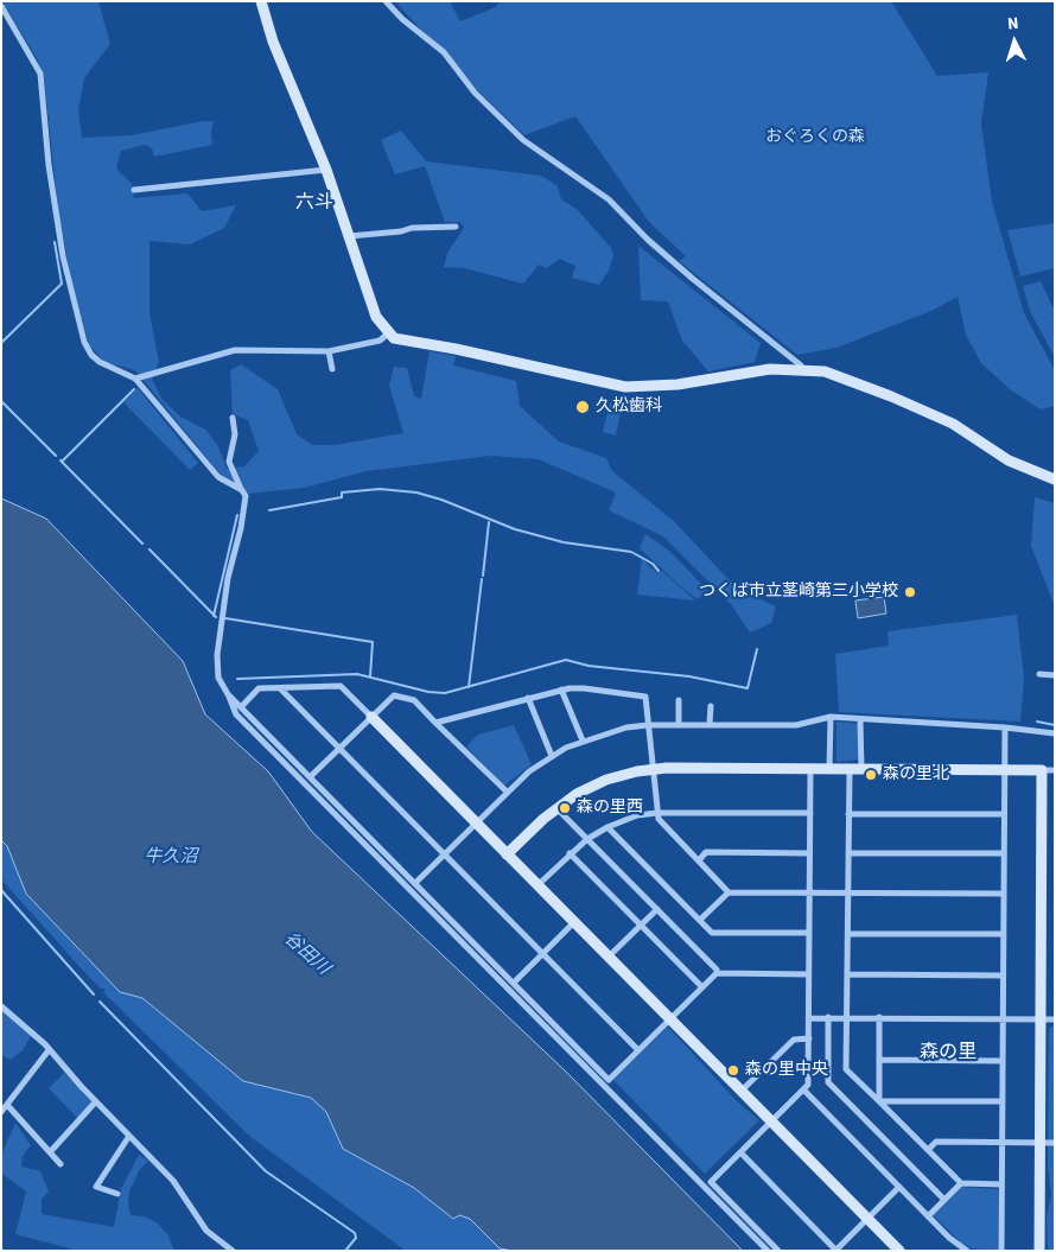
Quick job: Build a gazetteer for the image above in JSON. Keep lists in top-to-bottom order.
{
  "districts": ["六斗", "森の里"],
  "water": ["牛久沼", "谷田川"],
  "parks": ["おぐろくの森"],
  "places": [
    "久松歯科",
    "つくば市立茎崎第三小学校",
    "森の里北",
    "森の里西",
    "森の里中央"
  ],
  "north": "top"
}
